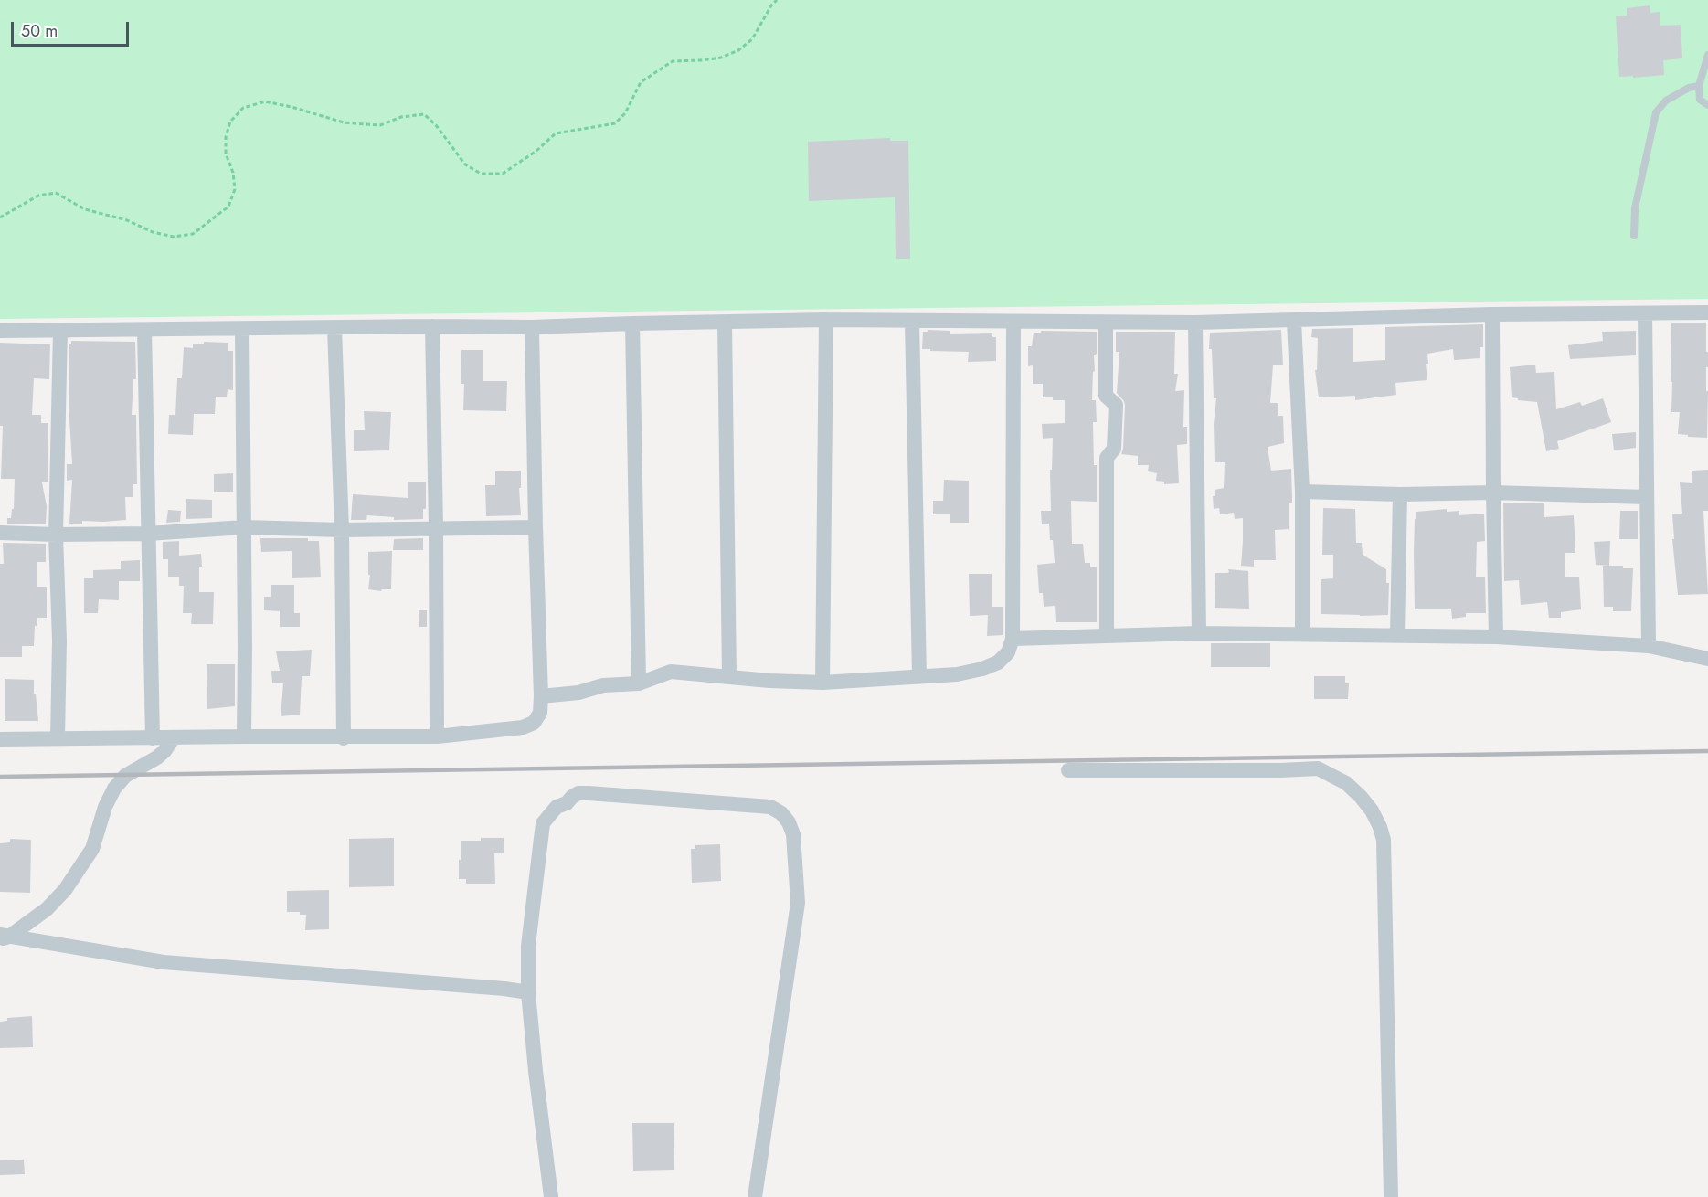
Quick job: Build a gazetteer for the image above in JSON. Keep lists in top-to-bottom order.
{
  "scale_bar": "50 m"
}
